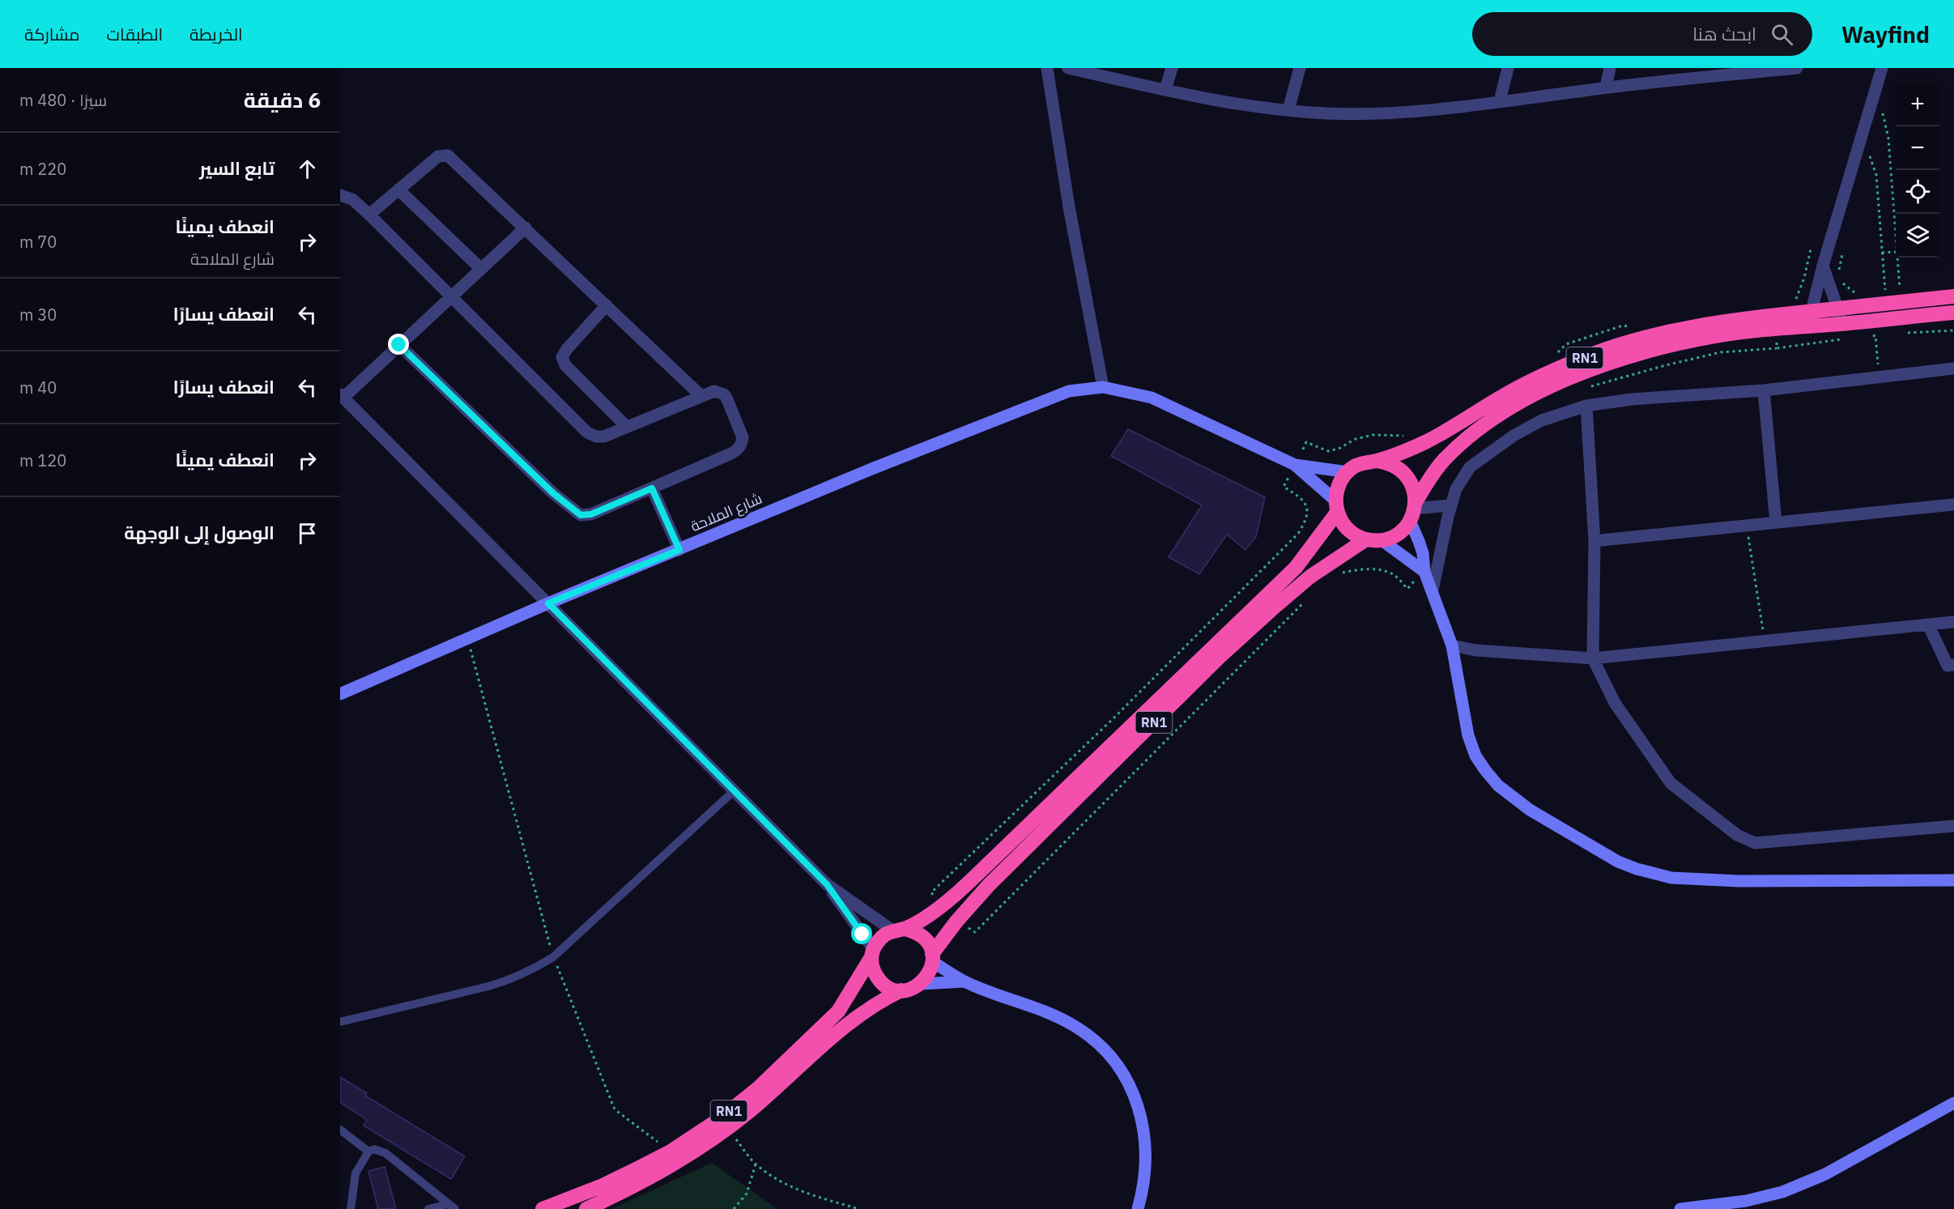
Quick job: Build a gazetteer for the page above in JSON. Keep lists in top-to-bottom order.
{
  "streets": {
    "highway": ["RN1"],
    "street": ["شارع الملاحة"]
  },
  "page": {
    "header": "Wayfind",
    "search": "ابحث هنا",
    "nav": ["الخريطة", "الطبقات", "مشاركة"],
    "heading": ["6 دقيقة", "سيرًا · 480 m"],
    "map_buttons": ["+", "−"],
    "list": [
      ["تابع السير", "220 m"],
      ["انعطف يمينًا", "شارع الملاحة", "70 m"],
      ["انعطف يسارًا", "30 m"],
      ["انعطف يسارًا", "40 m"],
      ["انعطف يمينًا", "120 m"],
      "الوصول إلى الوجهة"
    ]
  }
}
